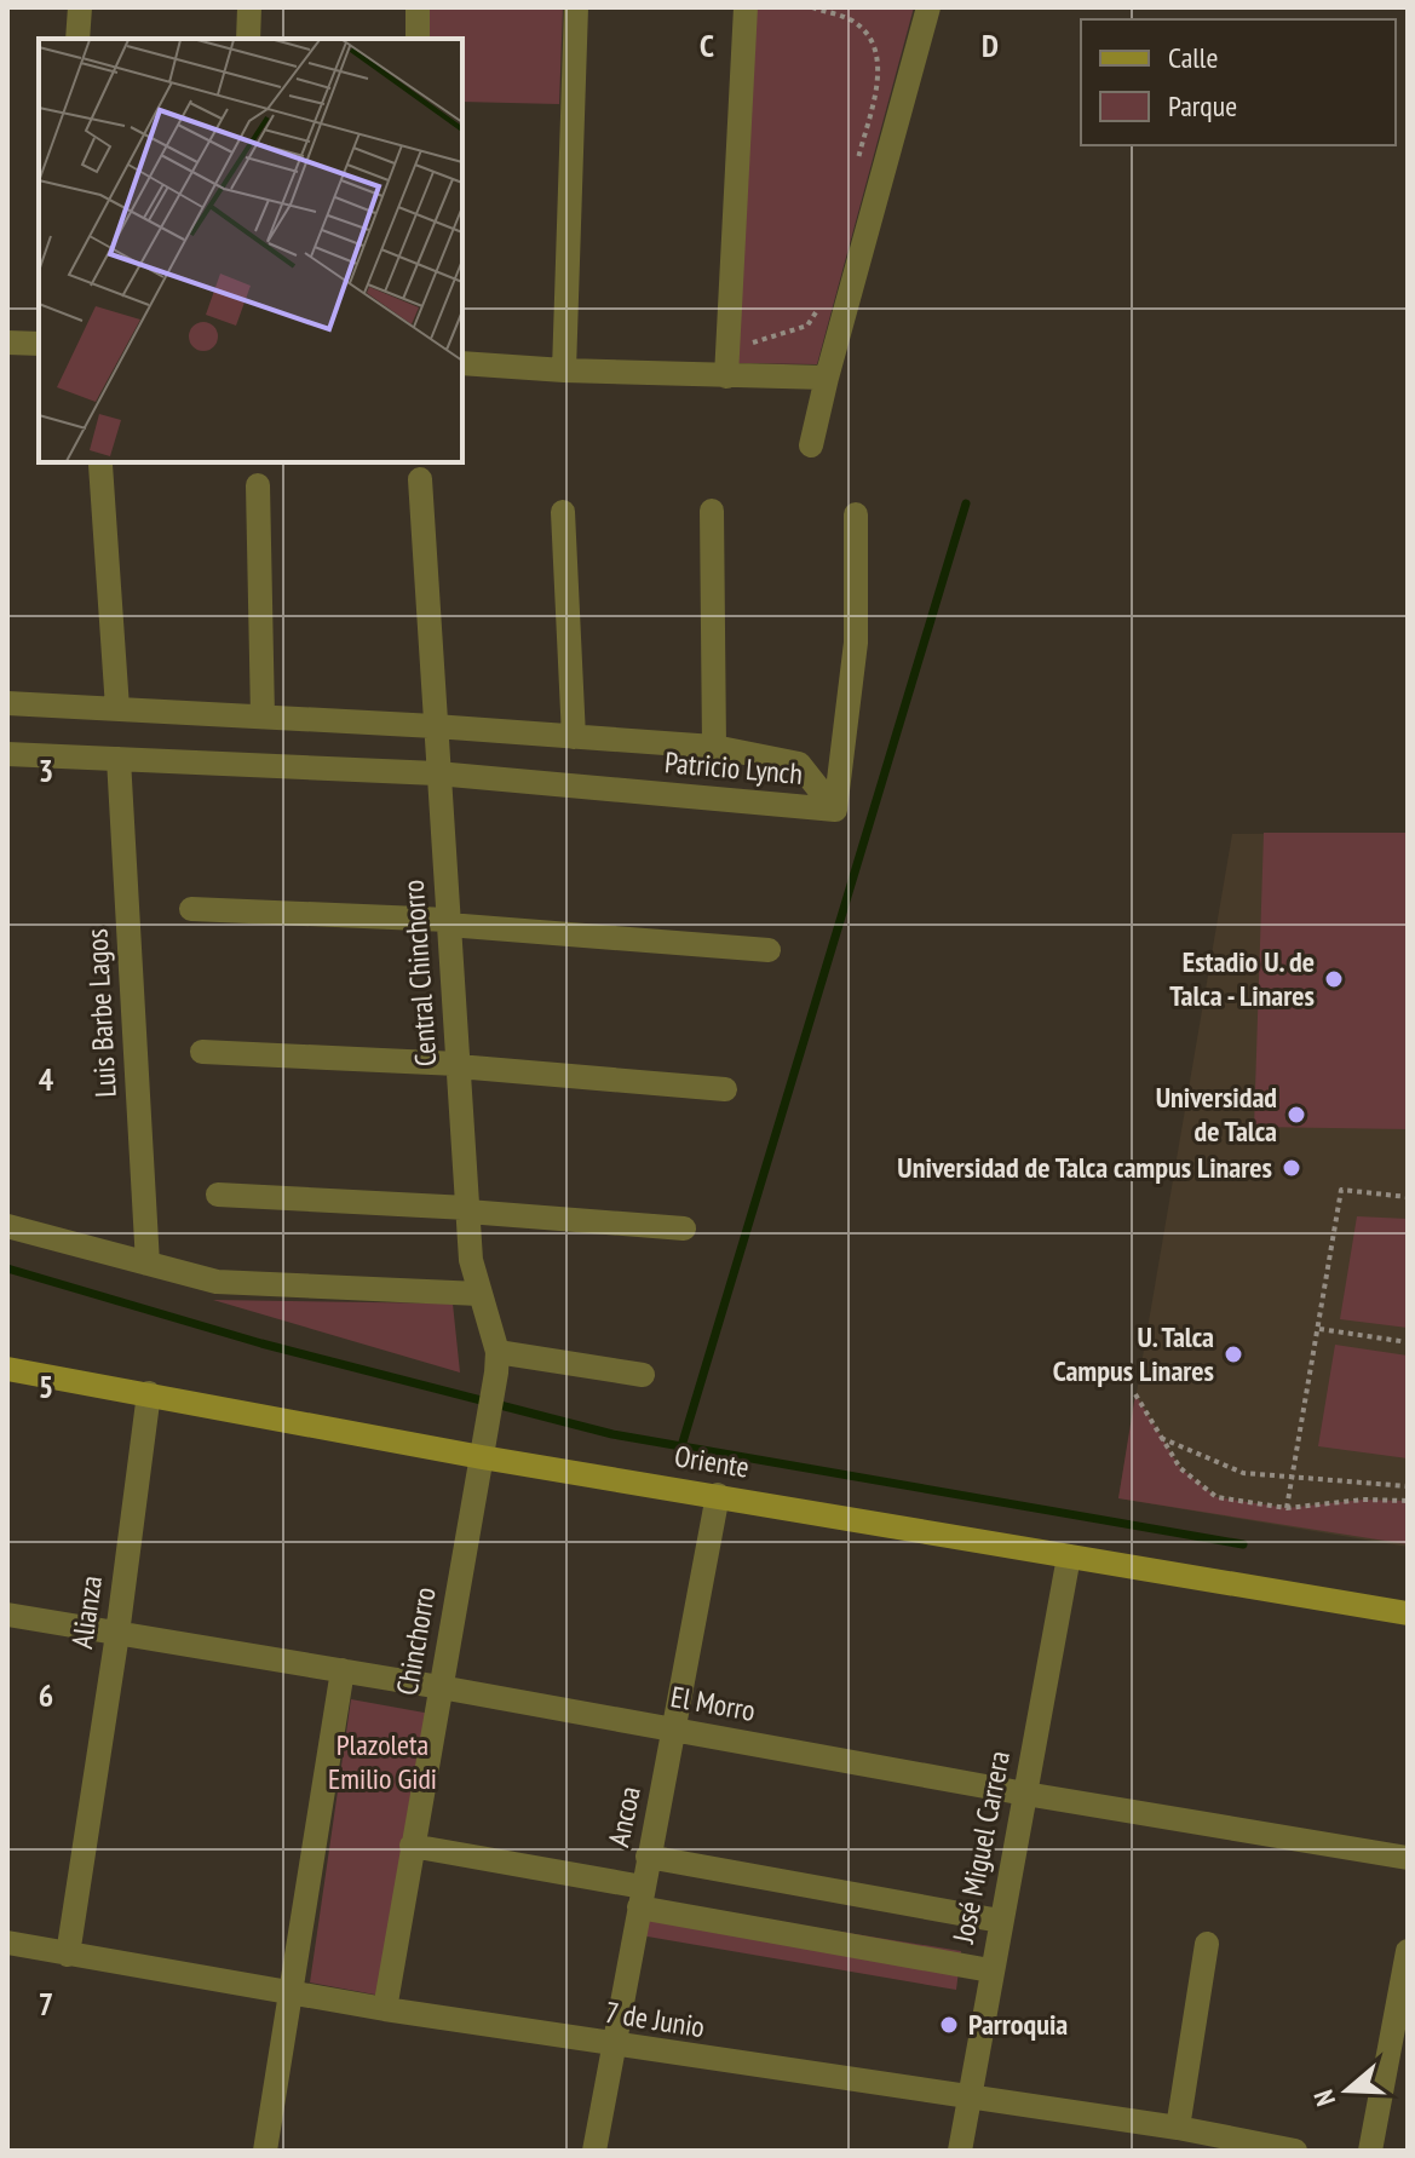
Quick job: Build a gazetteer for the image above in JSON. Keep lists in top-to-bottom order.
{
  "streets": {
    "street": [
      "Patricio Lynch",
      "Central Chinchorro",
      "Luis Barbe Lagos",
      "Oriente",
      "Alianza",
      "Chinchorro",
      "El Morro",
      "Ancoa",
      "José Miguel Carrera",
      "7 de Junio"
    ]
  },
  "crossings": [
    ["Patricio Lynch", "Central Chinchorro"],
    ["Patricio Lynch", "Luis Barbe Lagos"],
    ["Central Chinchorro", "Oriente"],
    ["Central Chinchorro", "Chinchorro"],
    ["Oriente", "Alianza"],
    ["Oriente", "Chinchorro"],
    ["Oriente", "Ancoa"],
    ["Oriente", "José Miguel Carrera"],
    ["Alianza", "El Morro"],
    ["Alianza", "7 de Junio"],
    ["Chinchorro", "El Morro"],
    ["Chinchorro", "7 de Junio"],
    ["El Morro", "Ancoa"],
    ["El Morro", "José Miguel Carrera"],
    ["Ancoa", "7 de Junio"],
    ["José Miguel Carrera", "7 de Junio"]
  ],
  "parks": ["Plazoleta Emilio Gidi"],
  "places": [
    "Estadio U. de Talca - Linares",
    "Universidad de Talca",
    "Universidad de Talca campus Linares",
    "U. Talca Campus Linares",
    "Parroquia"
  ],
  "legend": ["Calle", "Parque"],
  "north": "left",
  "grid": {
    "columns": ["C", "D"],
    "rows": [
      "3",
      "4",
      "5",
      "6",
      "7"
    ]
  }
}
